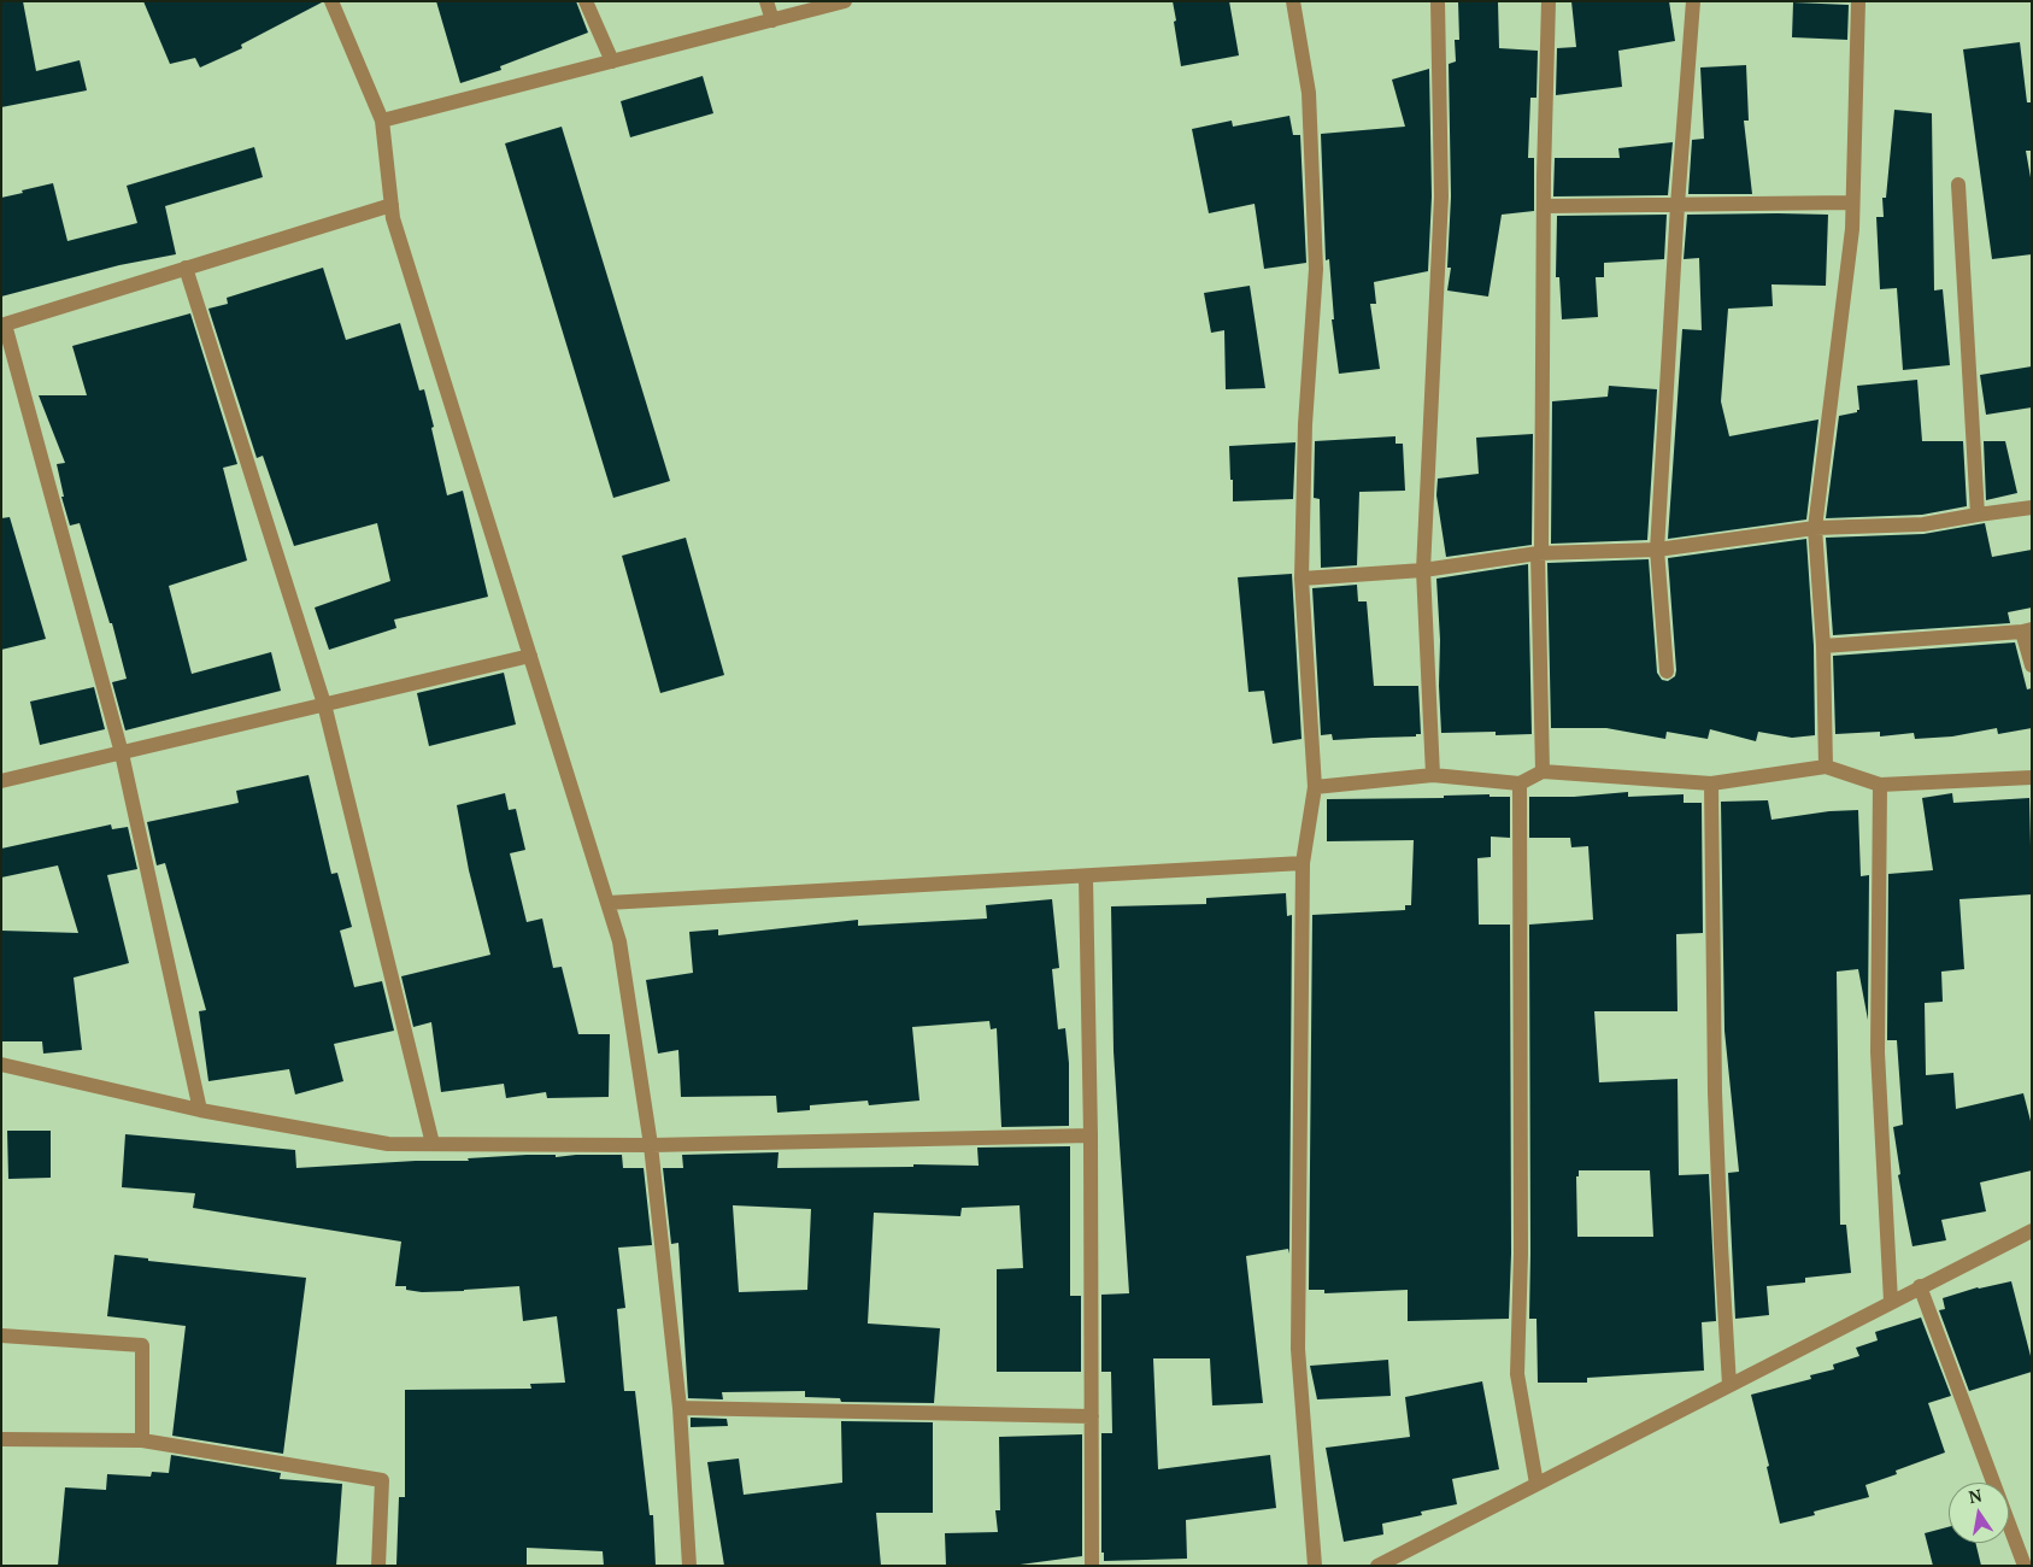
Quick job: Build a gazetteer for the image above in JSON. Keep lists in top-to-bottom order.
{
  "north": "top"
}
